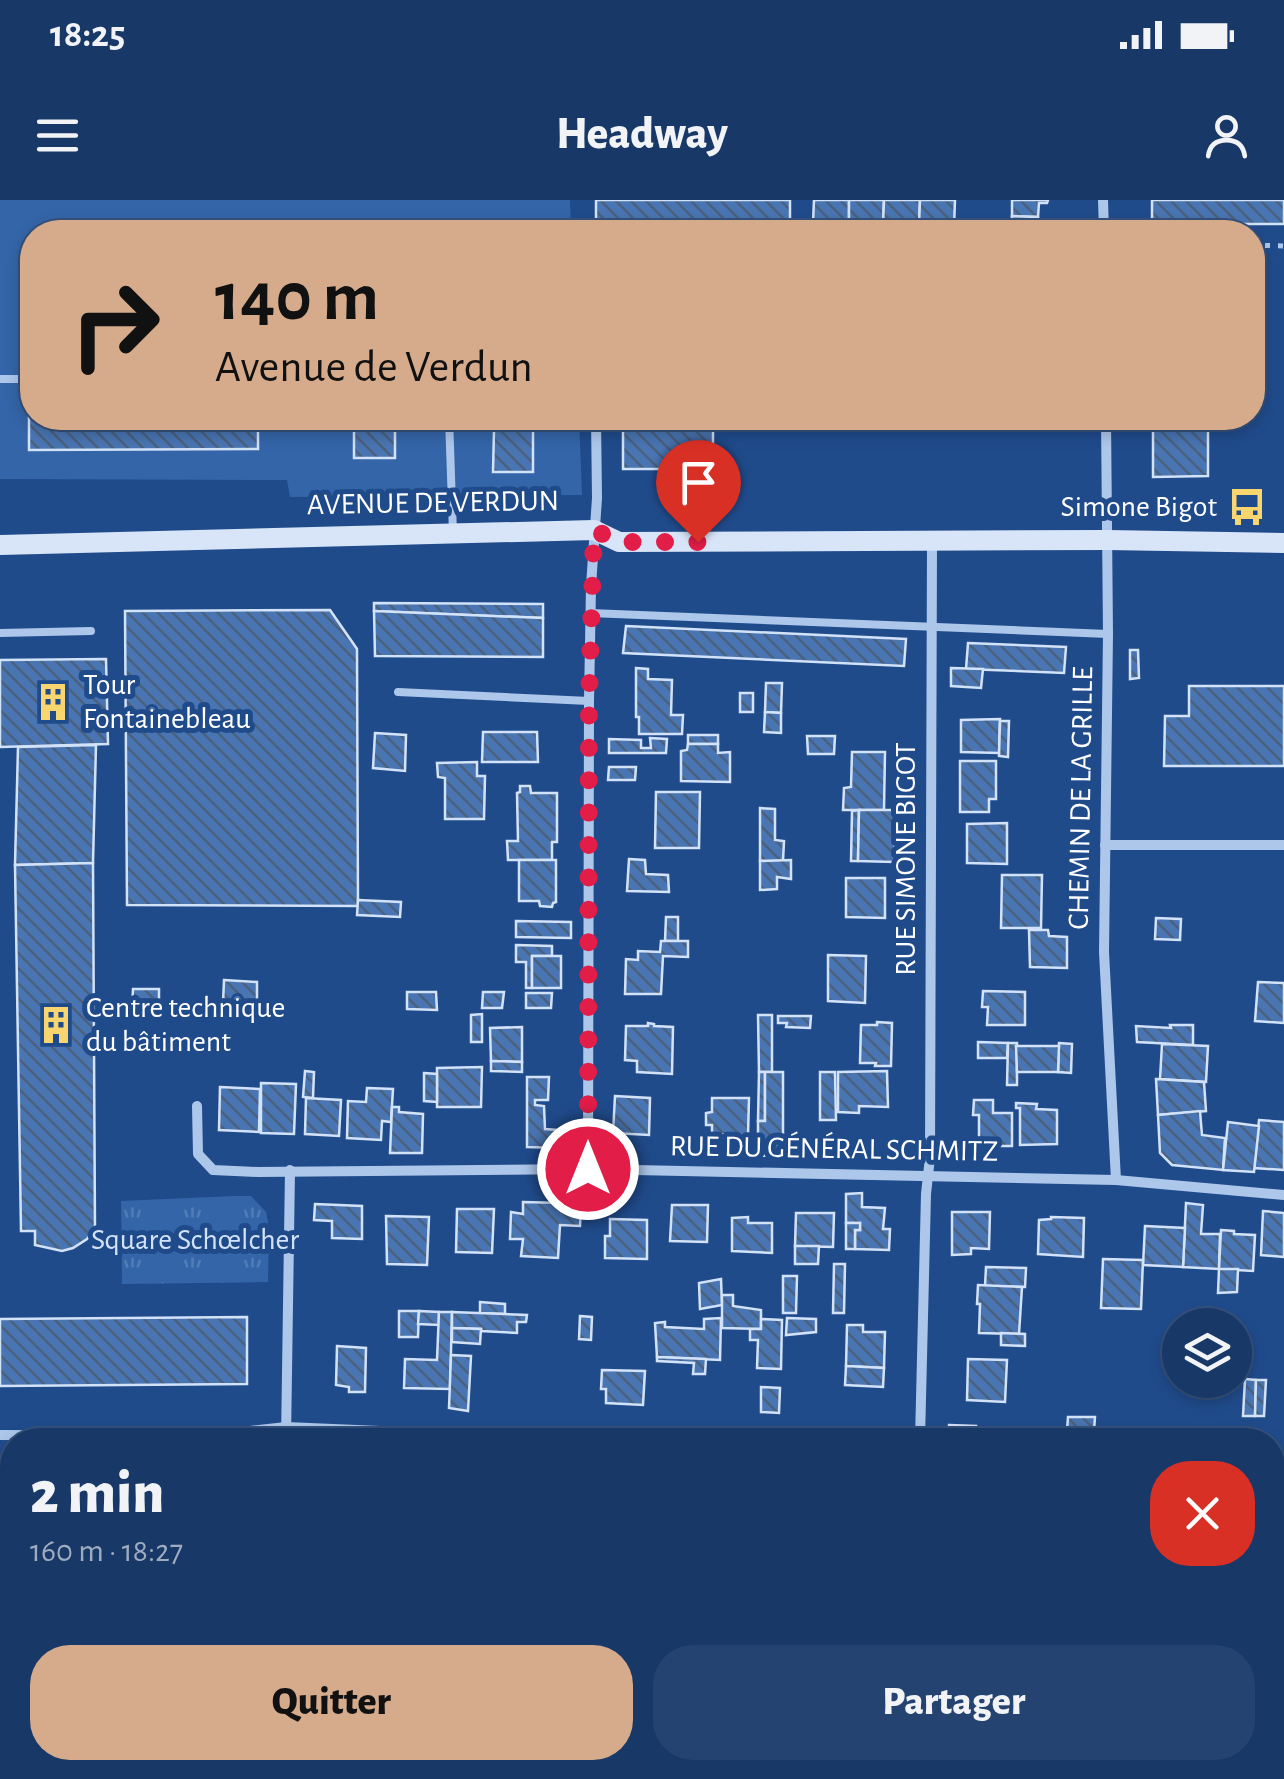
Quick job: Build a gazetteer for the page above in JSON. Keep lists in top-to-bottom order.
{
  "streets": {
    "street": [
      "AVENUE DE VERDUN",
      "CHEMIN DE LA GRILLE",
      "RUE SIMONE BIGOT",
      "RUE DU GÉNÉRAL SCHMITZ"
    ]
  },
  "crossings": [
    ["AVENUE DE VERDUN", "CHEMIN DE LA GRILLE"],
    ["AVENUE DE VERDUN", "RUE SIMONE BIGOT"],
    ["CHEMIN DE LA GRILLE", "RUE DU GÉNÉRAL SCHMITZ"],
    ["RUE SIMONE BIGOT", "RUE DU GÉNÉRAL SCHMITZ"]
  ],
  "parks": ["Square Schœlcher"],
  "places": {
    "bus stop": ["Simone Bigot"],
    "building": ["Tour Fontainebleau", "Centre technique du bâtiment"]
  },
  "page": {
    "status": "18:25",
    "header": "Headway",
    "turn": ["140 m", "Avenue de Verdun"],
    "heading": ["2 min", "160 m · 18:27"],
    "buttons": ["Quitter", "Partager"]
  }
}
